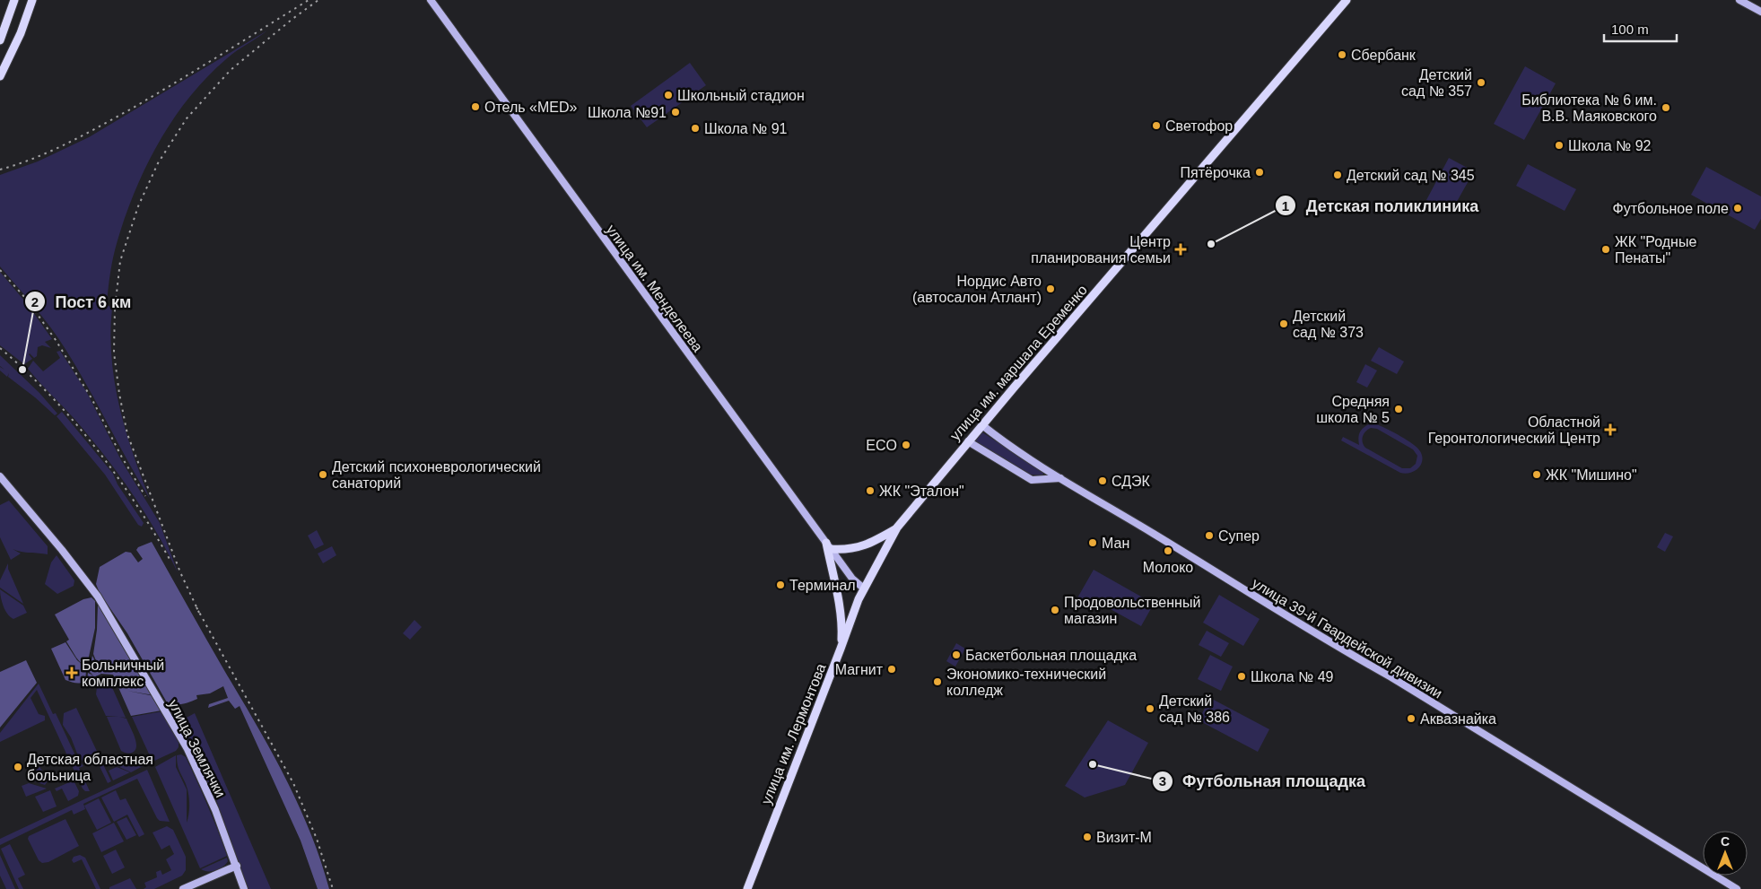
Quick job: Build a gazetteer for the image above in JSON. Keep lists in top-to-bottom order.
{
  "streets": {
    "highway": ["улица им. маршала Еременко", "улица им. Лермонтова"],
    "main road": ["улица им. Менделеева", "улица 39-й Гвардейской дивизии", "улица Землячки"]
  },
  "crossings": [
    ["улица им. Менделеева", "улица им. маршала Еременко"],
    ["улица им. Менделеева", "улица им. Лермонтова"],
    ["улица им. маршала Еременко", "улица 39-й Гвардейской дивизии"],
    ["улица им. маршала Еременко", "улица им. Лермонтова"]
  ],
  "places": {
    "other": [
      "Сбербанк",
      "Детский сад № 357",
      "Школьный стадион",
      "Отель «MED»",
      "Библиотека № 6 им. В.В. Маяковского",
      "Школа №91",
      "Светофор",
      "Школа № 91",
      "Школа № 92",
      "Пятёрочка",
      "Детский сад № 345",
      "Футбольное поле",
      "Детская поликлиника",
      "ЖК \"Родные Пенаты\"",
      "Нордис Авто (автосалон Атлант)",
      "Детский сад № 373",
      "Пост 6 км",
      "Средняя школа № 5",
      "ECO",
      "Детский психоневрологический санаторий",
      "ЖК \"Мишино\"",
      "СДЭК",
      "ЖК \"Эталон\"",
      "Супер",
      "Ман",
      "Молоко",
      "Терминал",
      "Продовольственный магазин",
      "Баскетбольная площадка",
      "Магнит",
      "Школа № 49",
      "Экономико-технический колледж",
      "Детский сад № 386",
      "Аквазнайка",
      "Футбольная площадка",
      "Детская областная больница",
      "Визит-М"
    ],
    "health": ["Центр планирования семьи", "Областной Геронтологический Центр", "Больничный комплекс"]
  },
  "scale_bar": "100 m",
  "north": "top"
}
